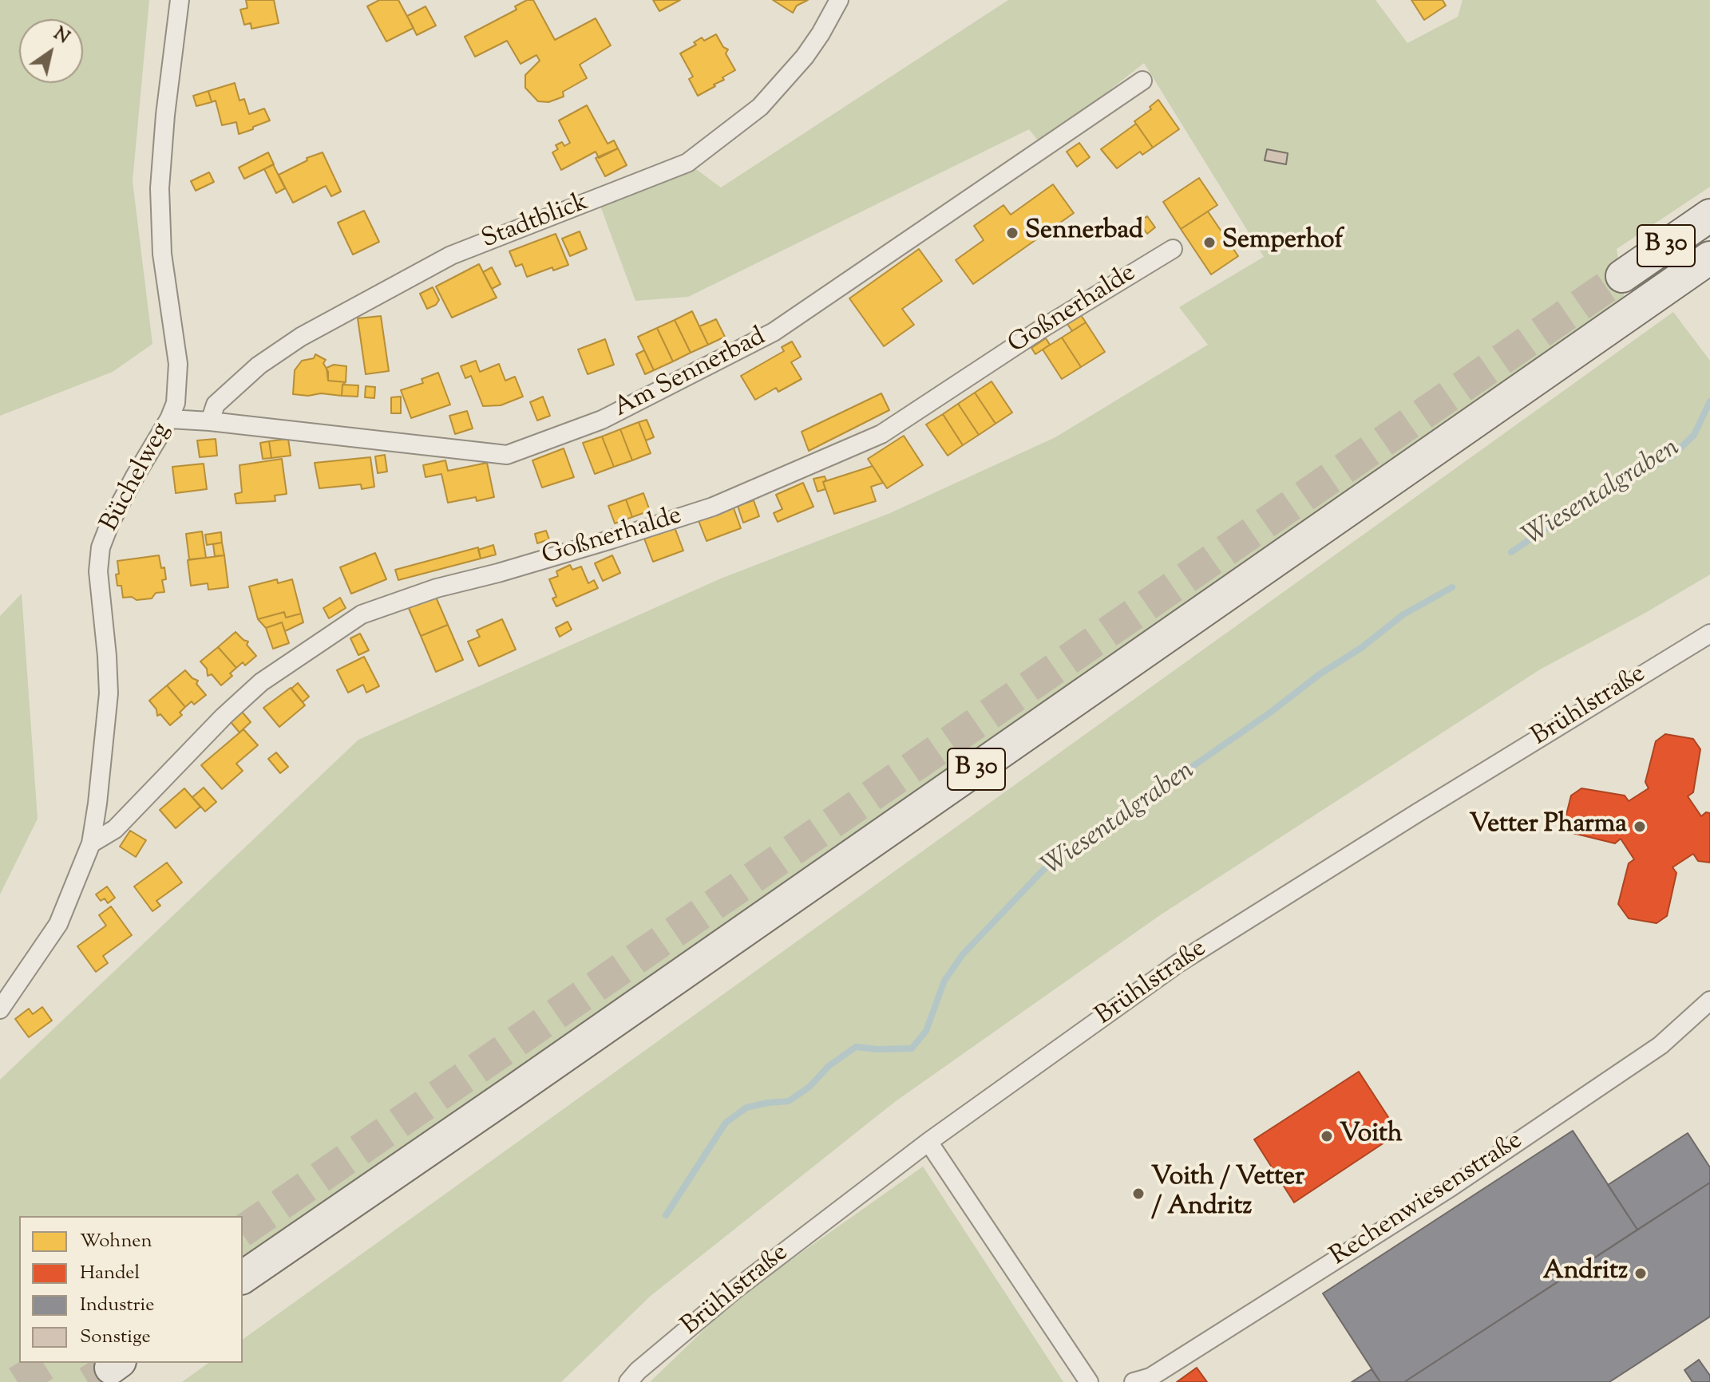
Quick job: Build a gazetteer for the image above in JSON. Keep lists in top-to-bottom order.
{
  "streets": {
    "highway": ["B 30"],
    "street": [
      "Stadtblick",
      "Goßnerhalde",
      "Am Sennerbad",
      "Büchelweg",
      "Brühlstraße",
      "Rechenwiesenstraße"
    ]
  },
  "crossings": [
    ["Stadtblick", "Am Sennerbad"],
    ["Goßnerhalde", "Büchelweg"],
    ["Am Sennerbad", "Büchelweg"]
  ],
  "water": ["Wiesentalgraben"],
  "places": [
    "Sennerbad",
    "Semperhof",
    "Vetter Pharma",
    "Voith",
    "Voith / Vetter / Andritz",
    "Andritz"
  ],
  "legend": [
    "Wohnen",
    "Handel",
    "Industrie",
    "Sonstige"
  ],
  "north": "top right"
}
